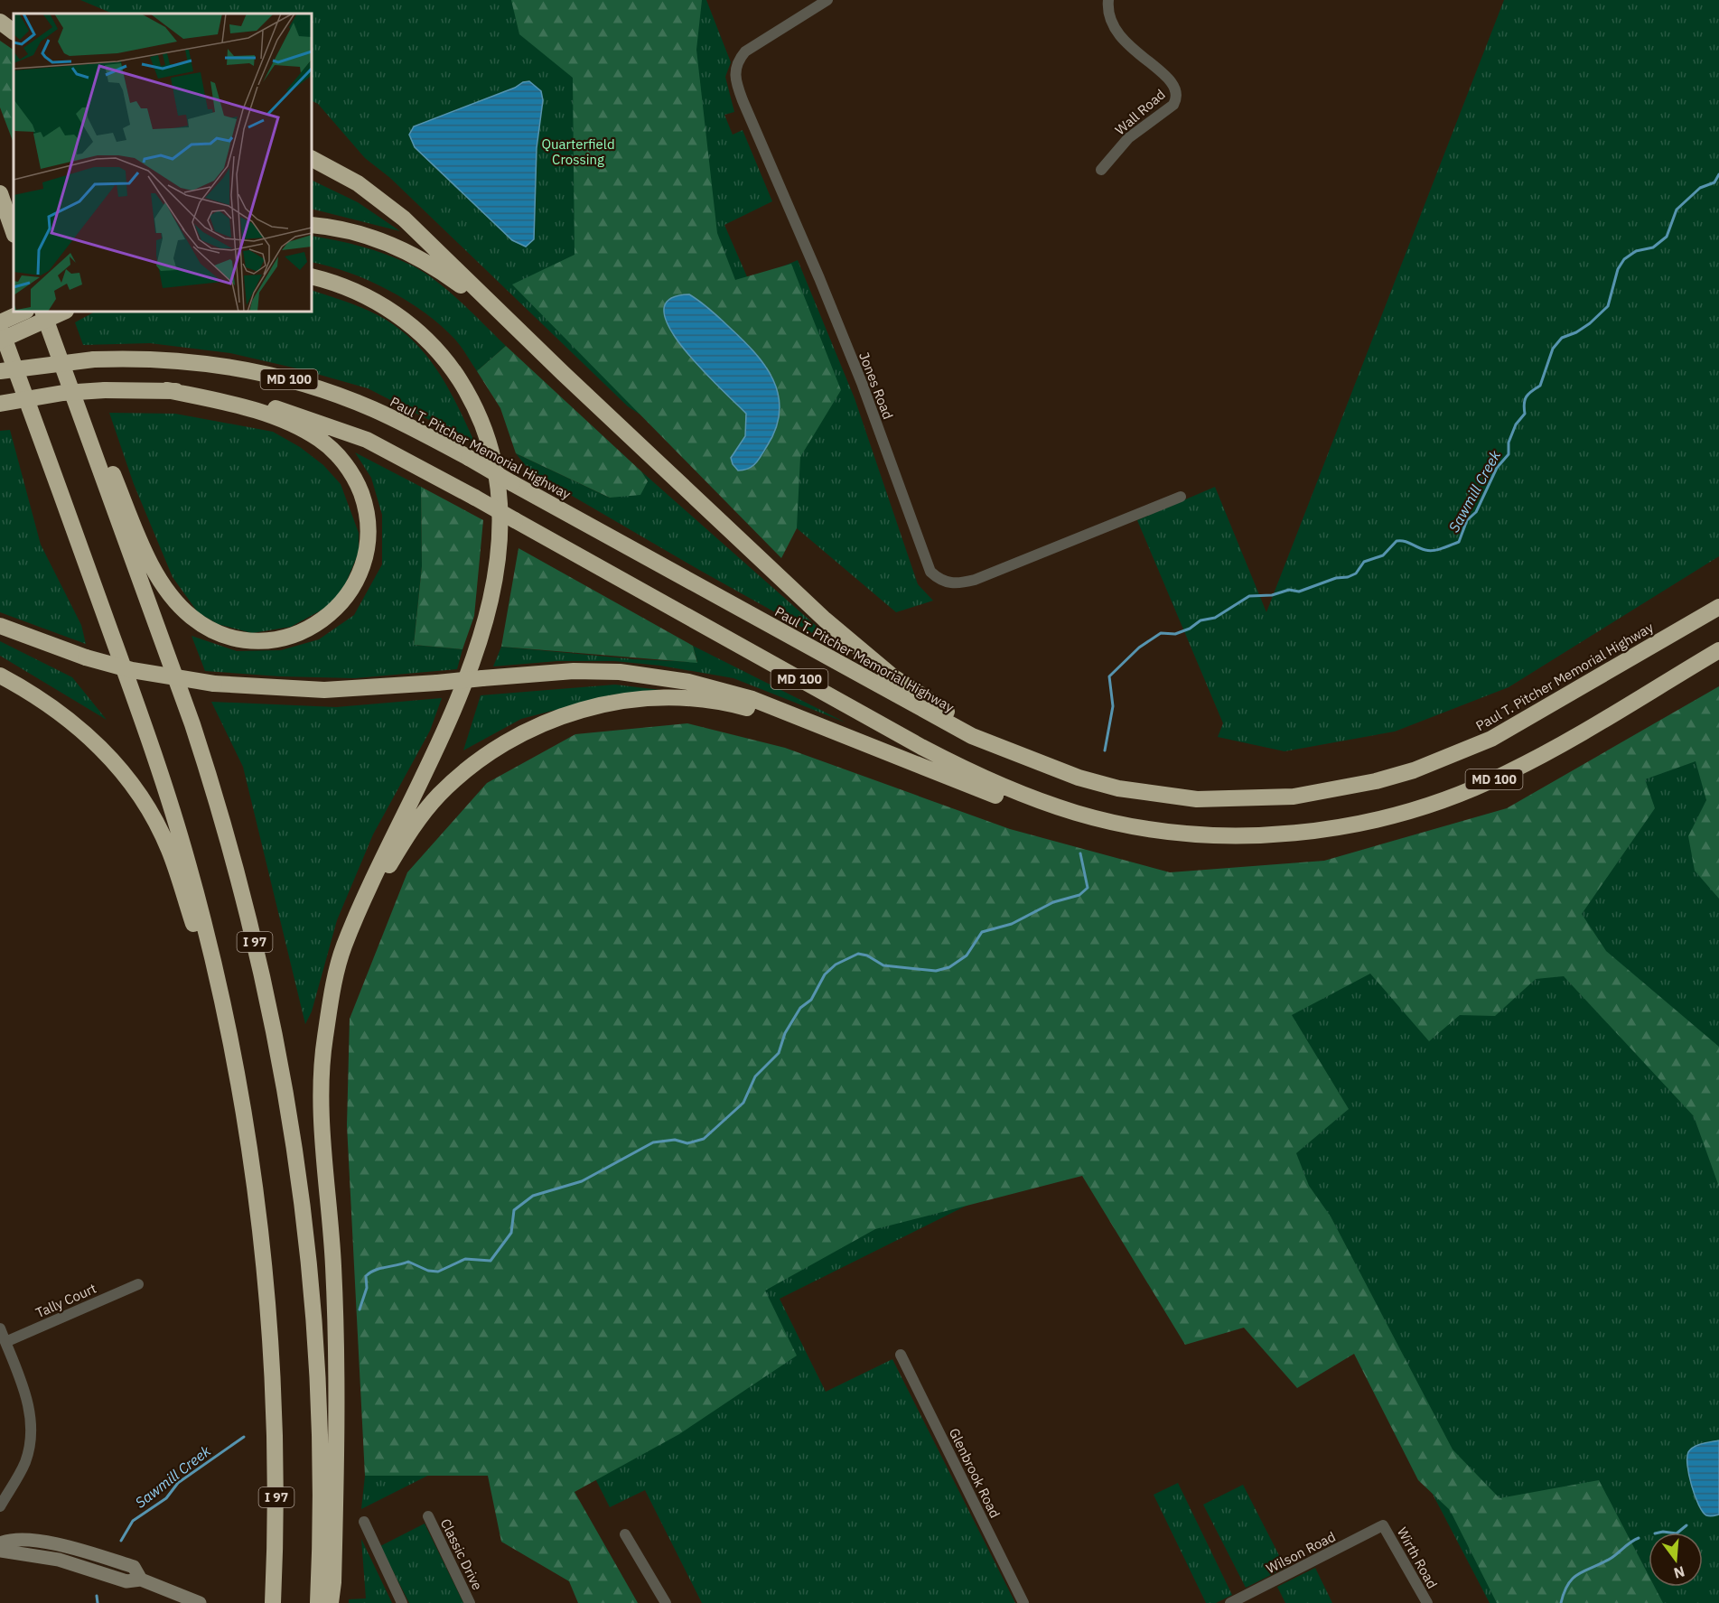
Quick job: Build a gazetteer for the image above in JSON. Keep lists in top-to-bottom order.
{
  "streets": {
    "highway": ["MD 100", "Paul T. Pitcher Memorial Highway", "I 97"],
    "street": [
      "Wall Road",
      "Jones Road",
      "Tally Court",
      "Glenbrook Road",
      "Wilson Road",
      "Classic Drive",
      "Wirth Road"
    ]
  },
  "crossings": [
    ["Wilson Road", "Wirth Road"]
  ],
  "water": ["Sawmill Creek"],
  "parks": ["Quarterfield Crossing"],
  "north": "bottom"
}
